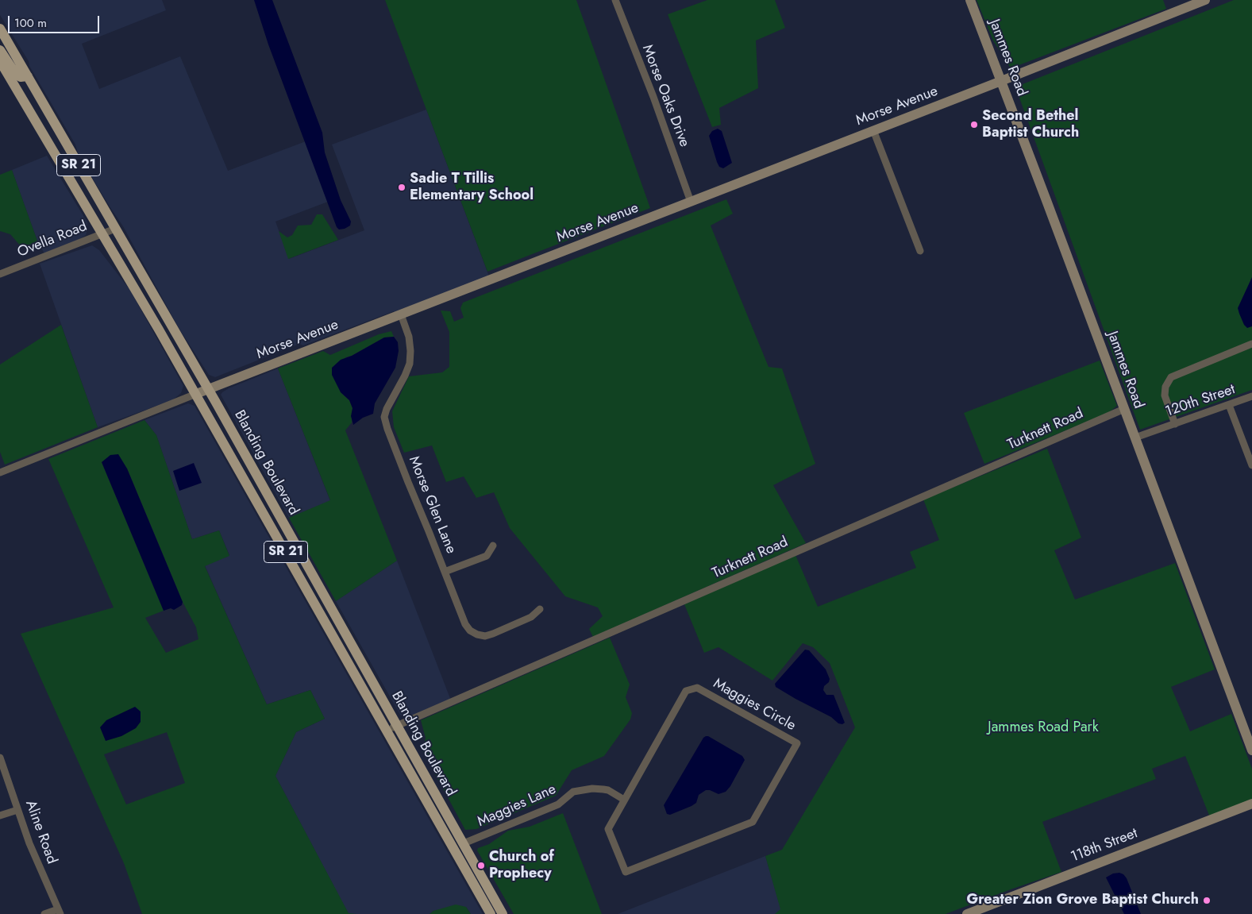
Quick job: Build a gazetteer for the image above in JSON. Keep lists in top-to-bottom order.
{
  "streets": {
    "main road": ["SR 21", "Blanding Boulevard"],
    "street": [
      "Jammes Road",
      "Morse Oaks Drive",
      "Morse Avenue",
      "Ovella Road",
      "120th Street",
      "Turknett Road",
      "Morse Glen Lane",
      "Maggies Circle",
      "Maggies Lane",
      "Aline Road",
      "118th Street"
    ]
  },
  "crossings": [
    ["Jammes Road", "Morse Avenue"],
    ["Jammes Road", "120th Street"],
    ["Jammes Road", "Turknett Road"],
    ["Morse Oaks Drive", "Morse Avenue"],
    ["Morse Avenue", "Blanding Boulevard"],
    ["Morse Avenue", "Morse Glen Lane"],
    ["Ovella Road", "Blanding Boulevard"],
    ["Turknett Road", "Blanding Boulevard"],
    ["Blanding Boulevard", "Maggies Lane"],
    ["Maggies Circle", "Maggies Lane"]
  ],
  "parks": ["Jammes Road Park"],
  "places": [
    "Second Bethel Baptist Church",
    "Sadie T Tillis Elementary School",
    "Church of Prophecy",
    "Greater Zion Grove Baptist Church"
  ],
  "scale_bar": "100 m"
}
